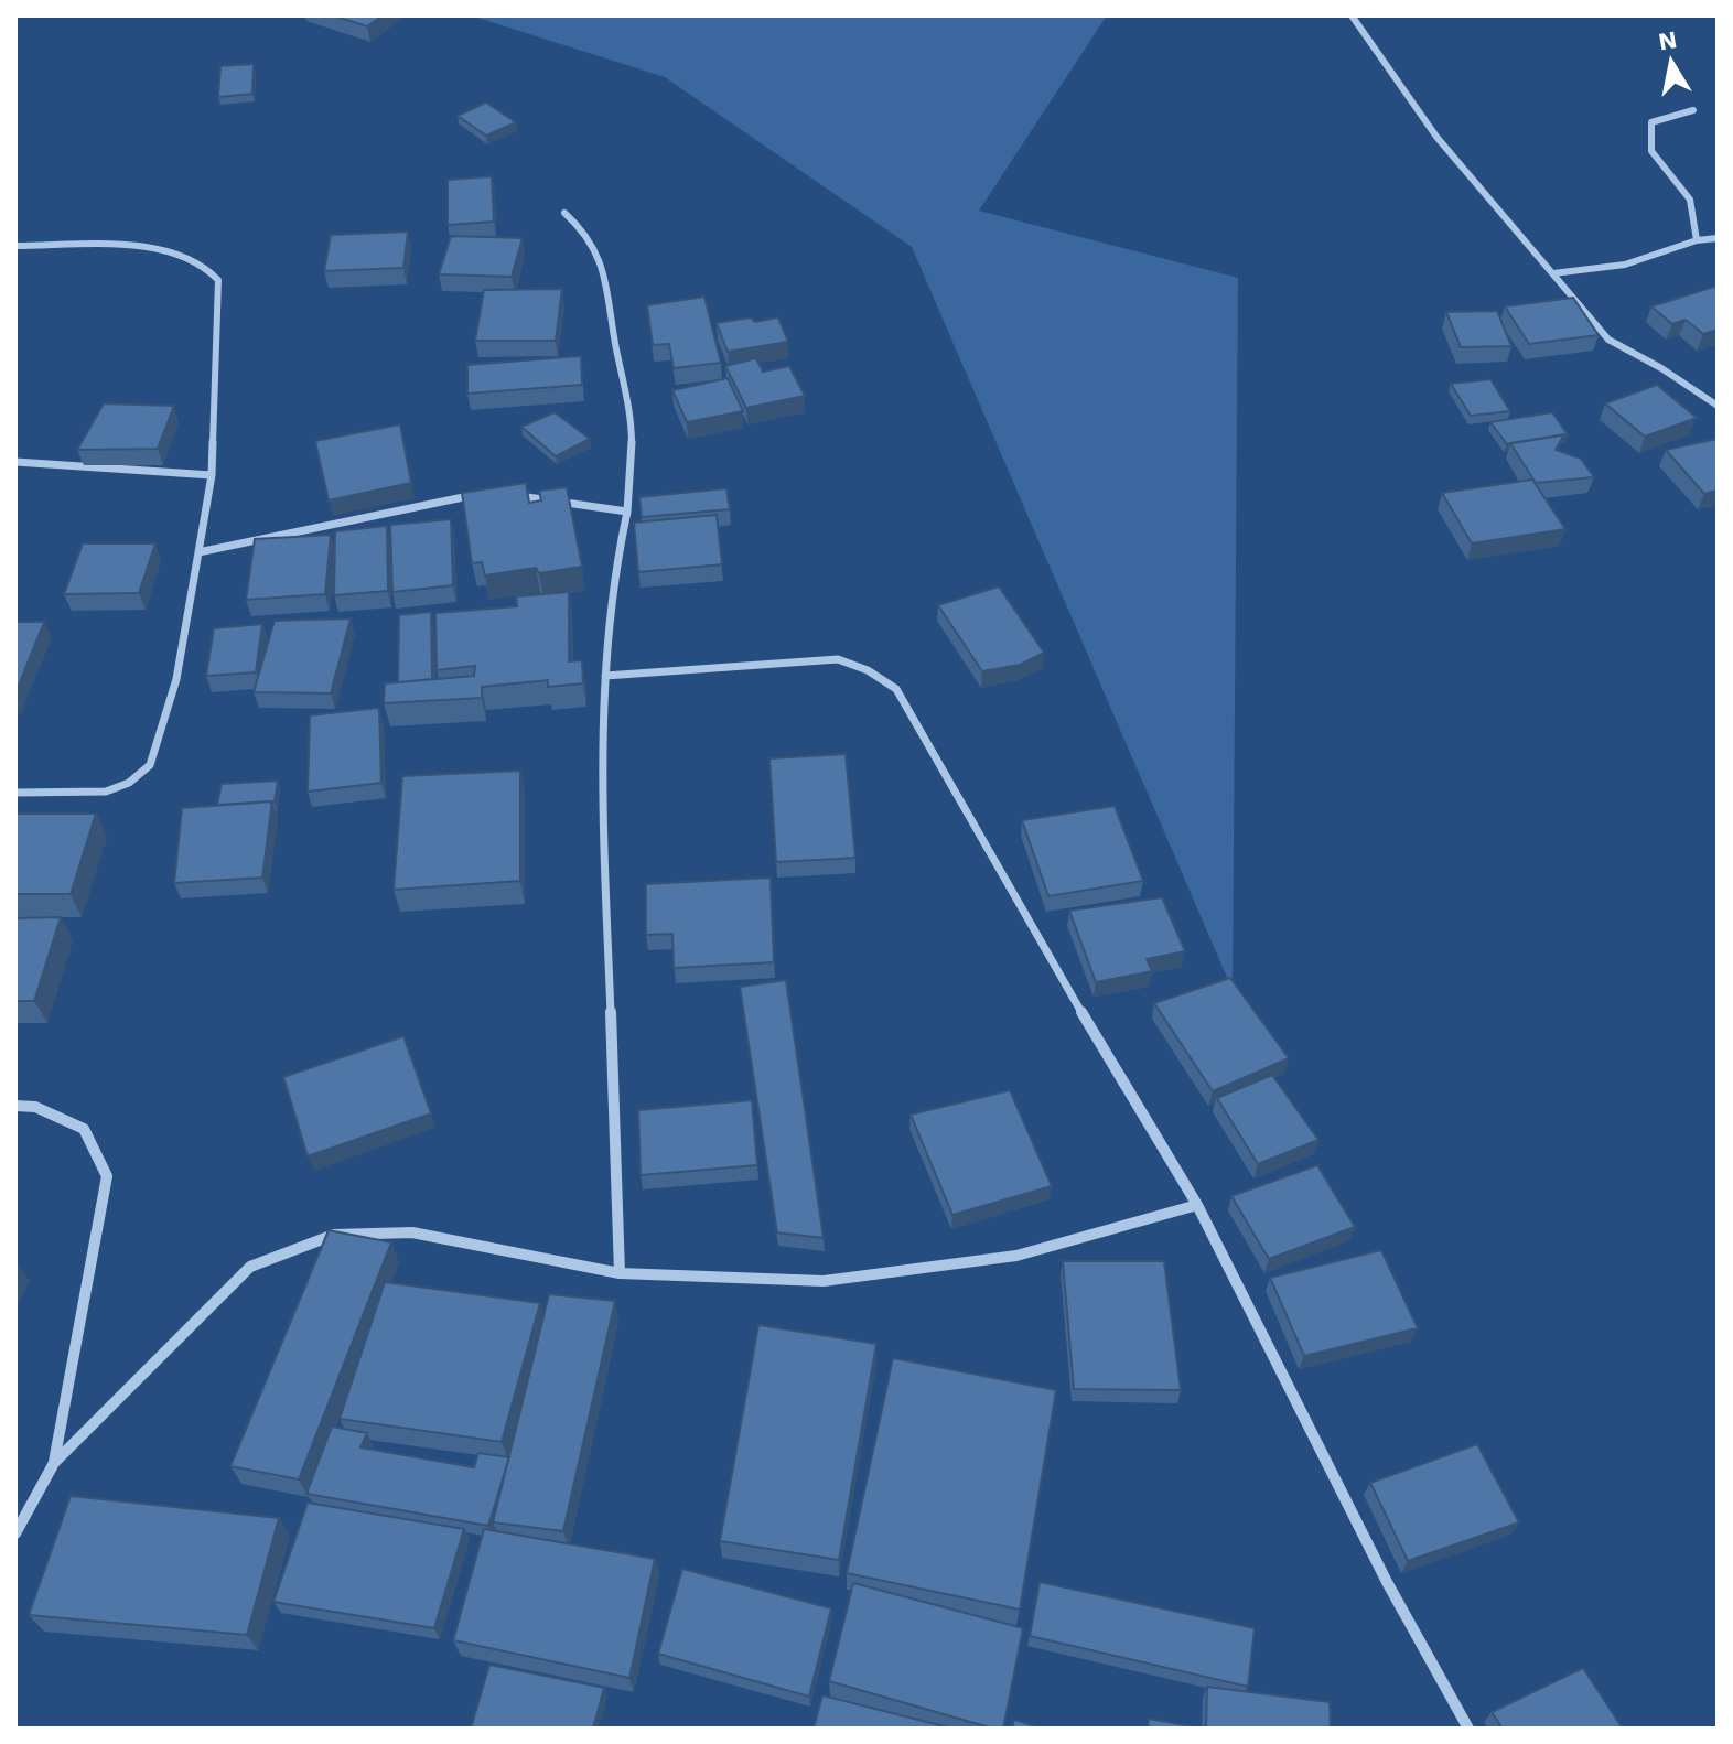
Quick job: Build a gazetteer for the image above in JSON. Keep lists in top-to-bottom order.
{
  "north": "top"
}
